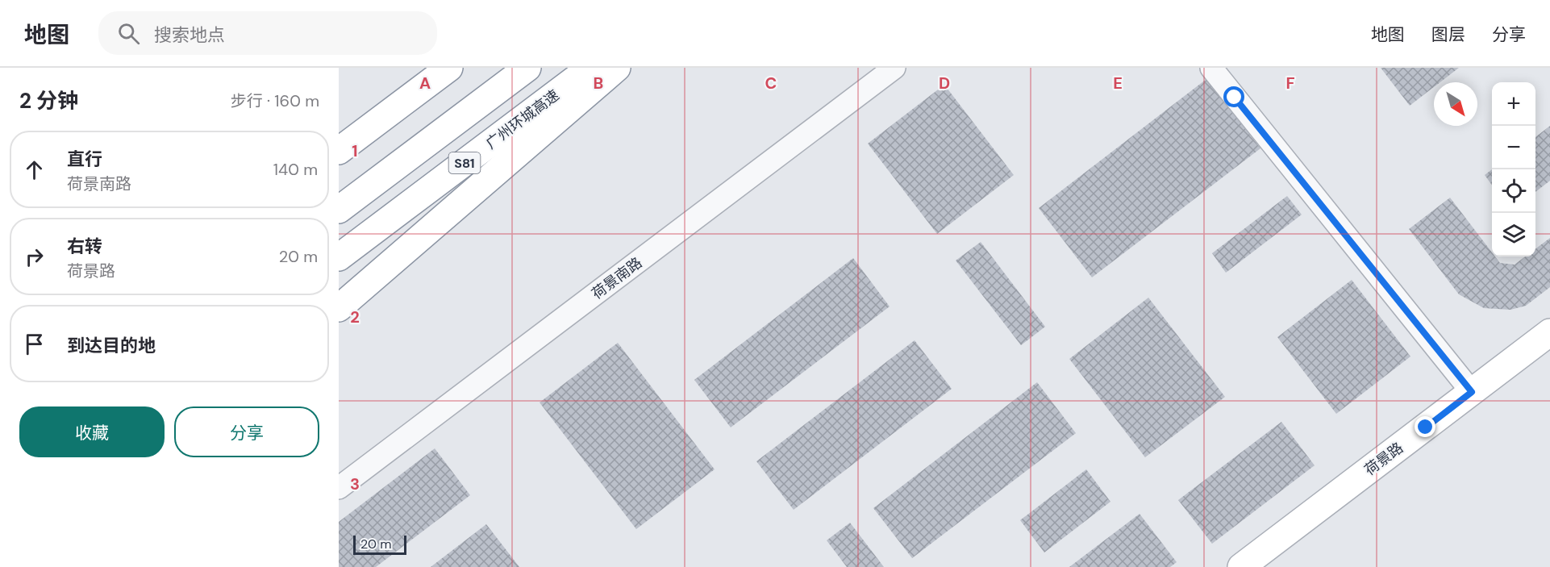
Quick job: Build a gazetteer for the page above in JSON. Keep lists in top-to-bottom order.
{
  "streets": {
    "main road": ["广州环城高速", "S81", "荷景路"],
    "street": ["荷景南路"]
  },
  "scale_bar": "20 m",
  "north": "bottom right",
  "page": {
    "header": "地图",
    "search": "搜索地点",
    "nav": ["地图", "图层", "分享"],
    "heading": ["2 分钟", "步行 · 160 m"],
    "map_buttons": ["+", "−"],
    "list": [
      ["直行", "荷景南路", "140 m"],
      ["右转", "荷景路", "20 m"],
      "到达目的地"
    ],
    "buttons": ["收藏", "分享"],
    "scale": "20 m"
  },
  "grid": {
    "columns": [
      "A",
      "B",
      "C",
      "D",
      "E",
      "F"
    ],
    "rows": ["1", "2", "3"]
  }
}
